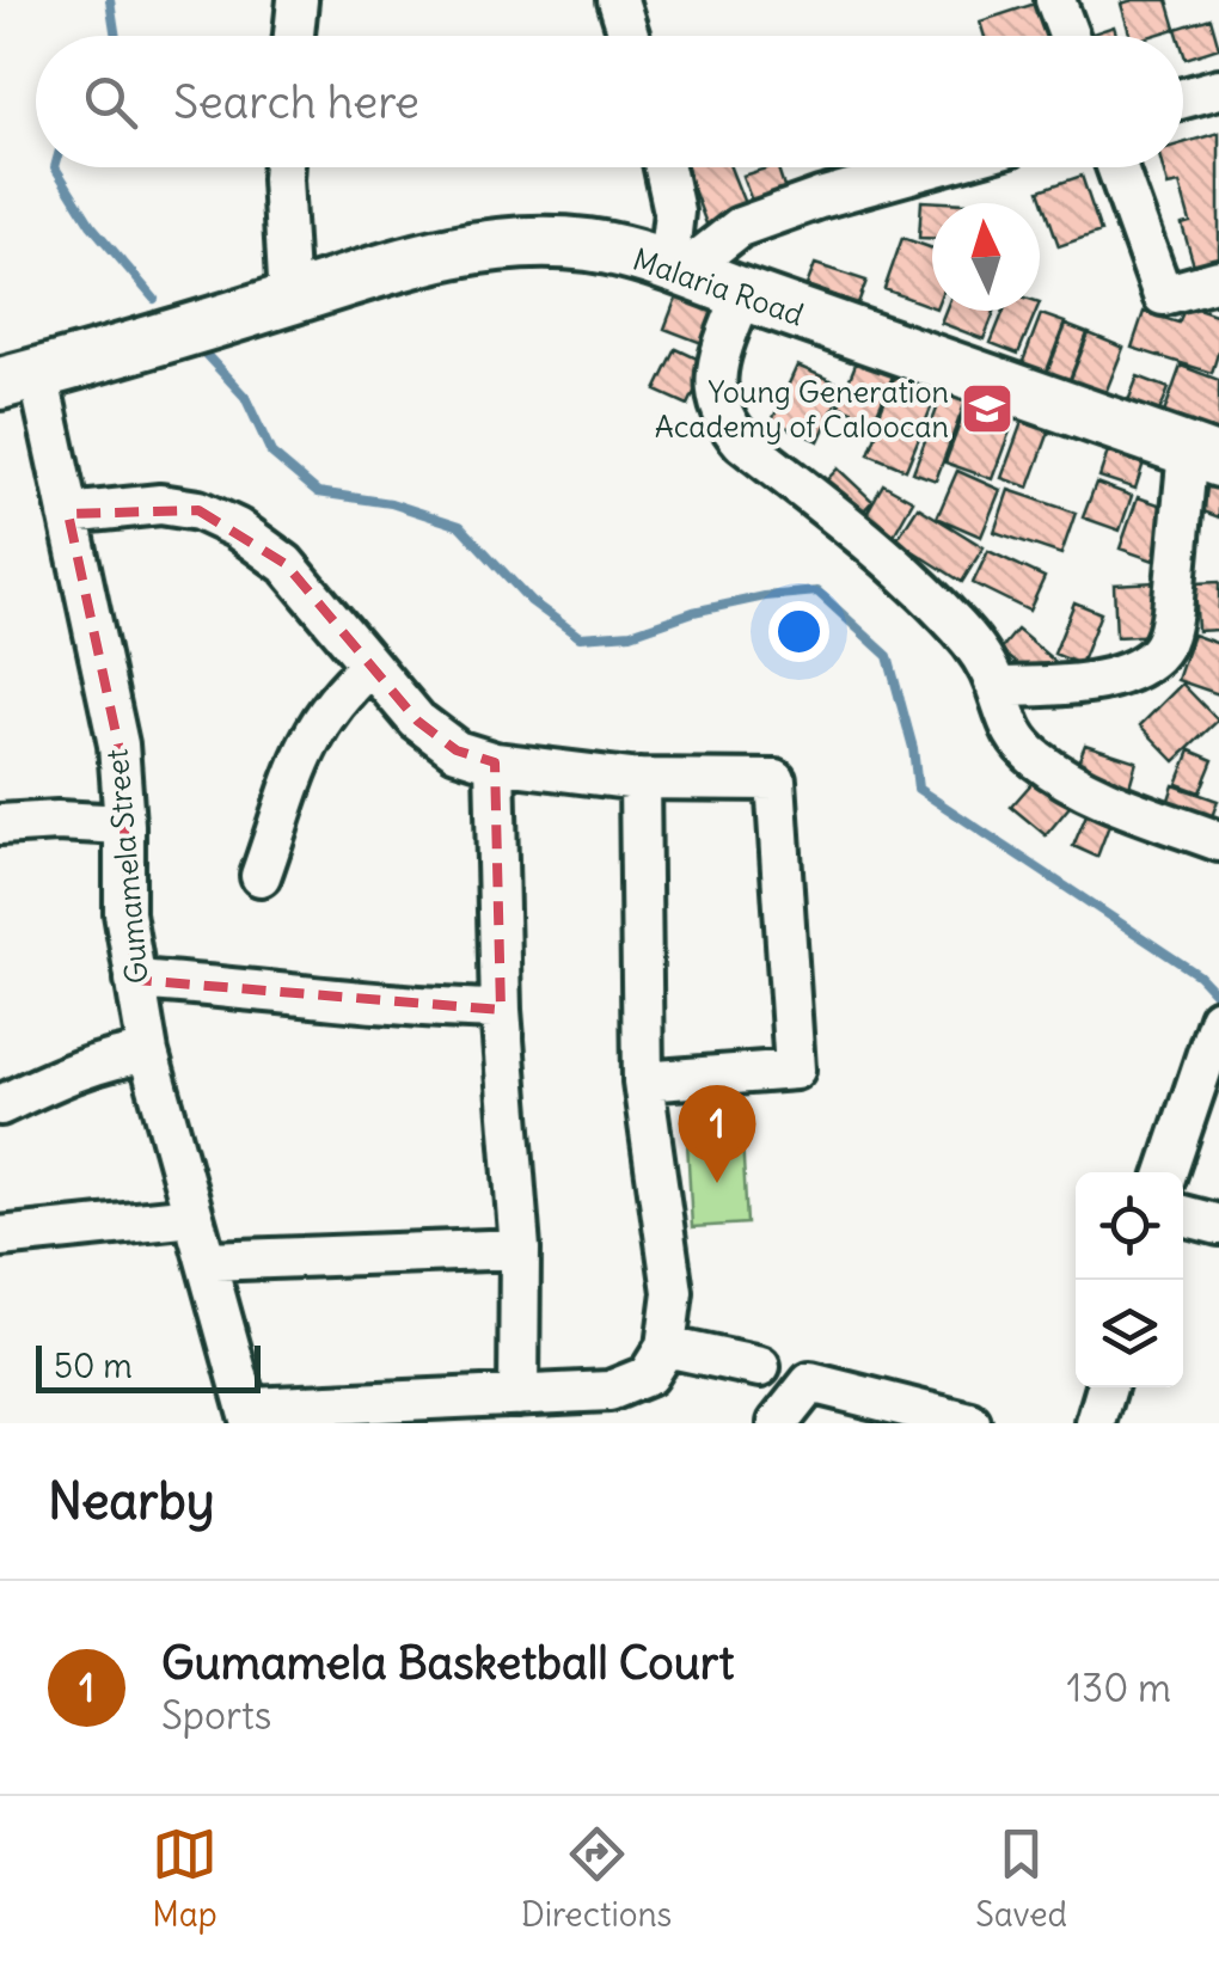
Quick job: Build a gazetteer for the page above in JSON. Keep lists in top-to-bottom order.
{
  "streets": {
    "main road": ["Malaria Road"],
    "street": ["Gumamela Street"]
  },
  "crossings": [
    ["Malaria Road", "Gumamela Street"]
  ],
  "places": {
    "school or university": ["Young Generation Academy of Caloocan"]
  },
  "scale_bar": "50 m",
  "north": "top",
  "page": {
    "search": "Search here",
    "pins": "1",
    "scale": "50 m",
    "heading": "Nearby",
    "list": [
      {
        "mark": "1",
        "name": "Gumamela Basketball Court",
        "note": "Sports",
        "value": "130 m"
      }
    ],
    "nav": ["Map", "Directions", "Saved"]
  }
}
